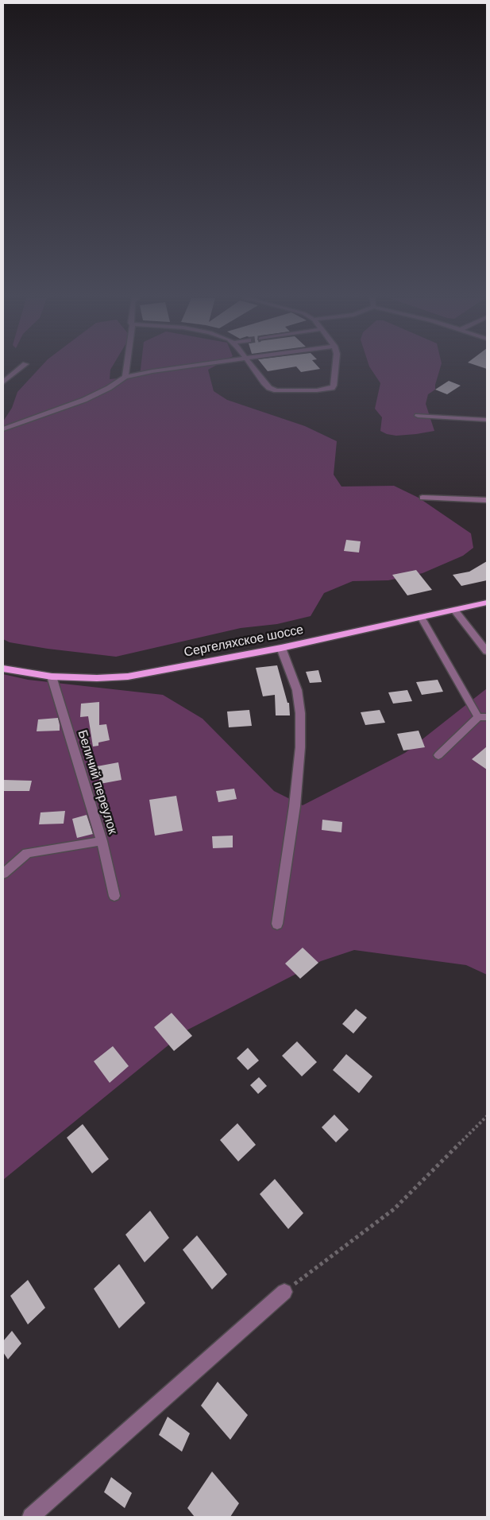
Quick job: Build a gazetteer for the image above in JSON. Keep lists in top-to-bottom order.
{
  "streets": {
    "main road": ["Сергеляхское шоссе"],
    "street": ["Беличий переулок"]
  },
  "crossings": [
    ["Сергеляхское шоссе", "Беличий переулок"]
  ]
}
